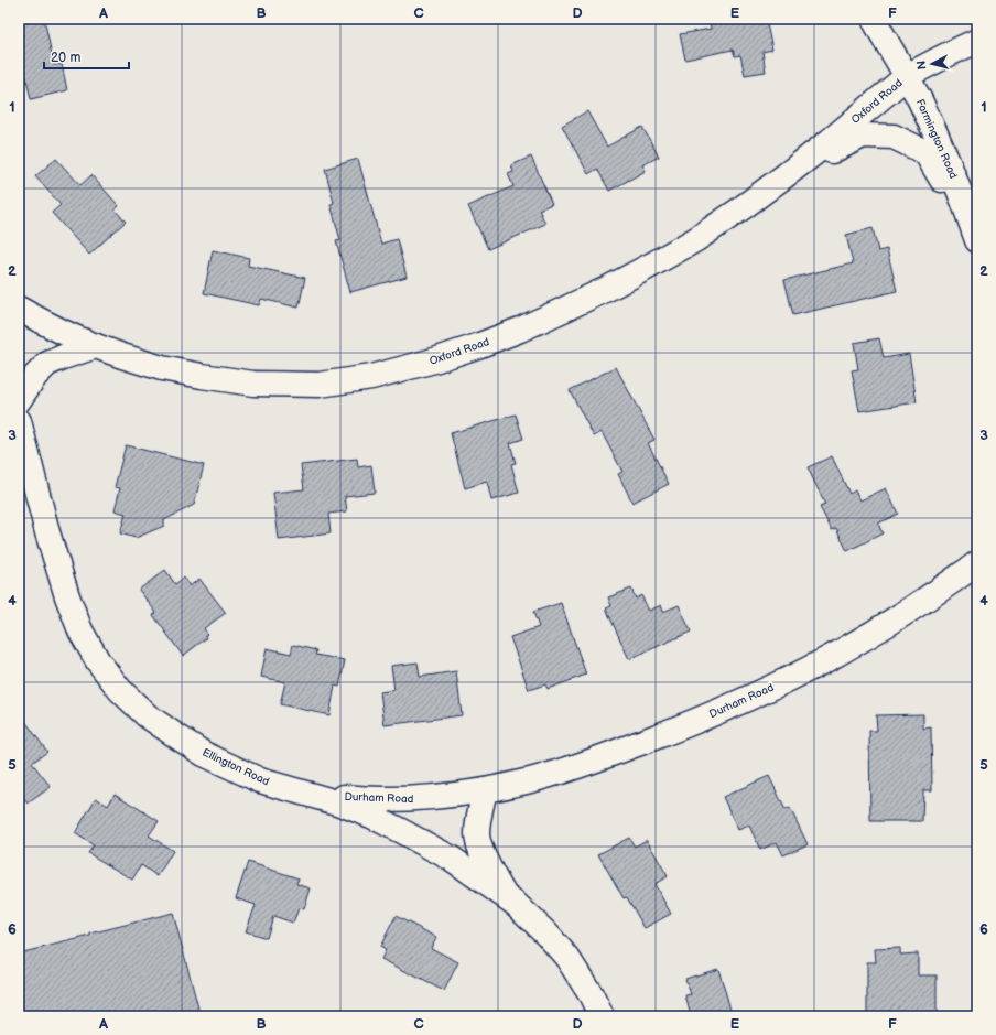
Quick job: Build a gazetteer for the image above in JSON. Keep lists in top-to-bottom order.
{
  "streets": {
    "street": [
      "Oxford Road",
      "Farmington Road",
      "Durham Road",
      "Ellington Road"
    ]
  },
  "crossings": [
    ["Oxford Road", "Farmington Road"],
    ["Durham Road", "Ellington Road"]
  ],
  "scale_bar": "20 m",
  "north": "left",
  "grid": {
    "columns": [
      "A",
      "B",
      "C",
      "D",
      "E",
      "F"
    ],
    "rows": [
      "1",
      "2",
      "3",
      "4",
      "5",
      "6"
    ]
  }
}
